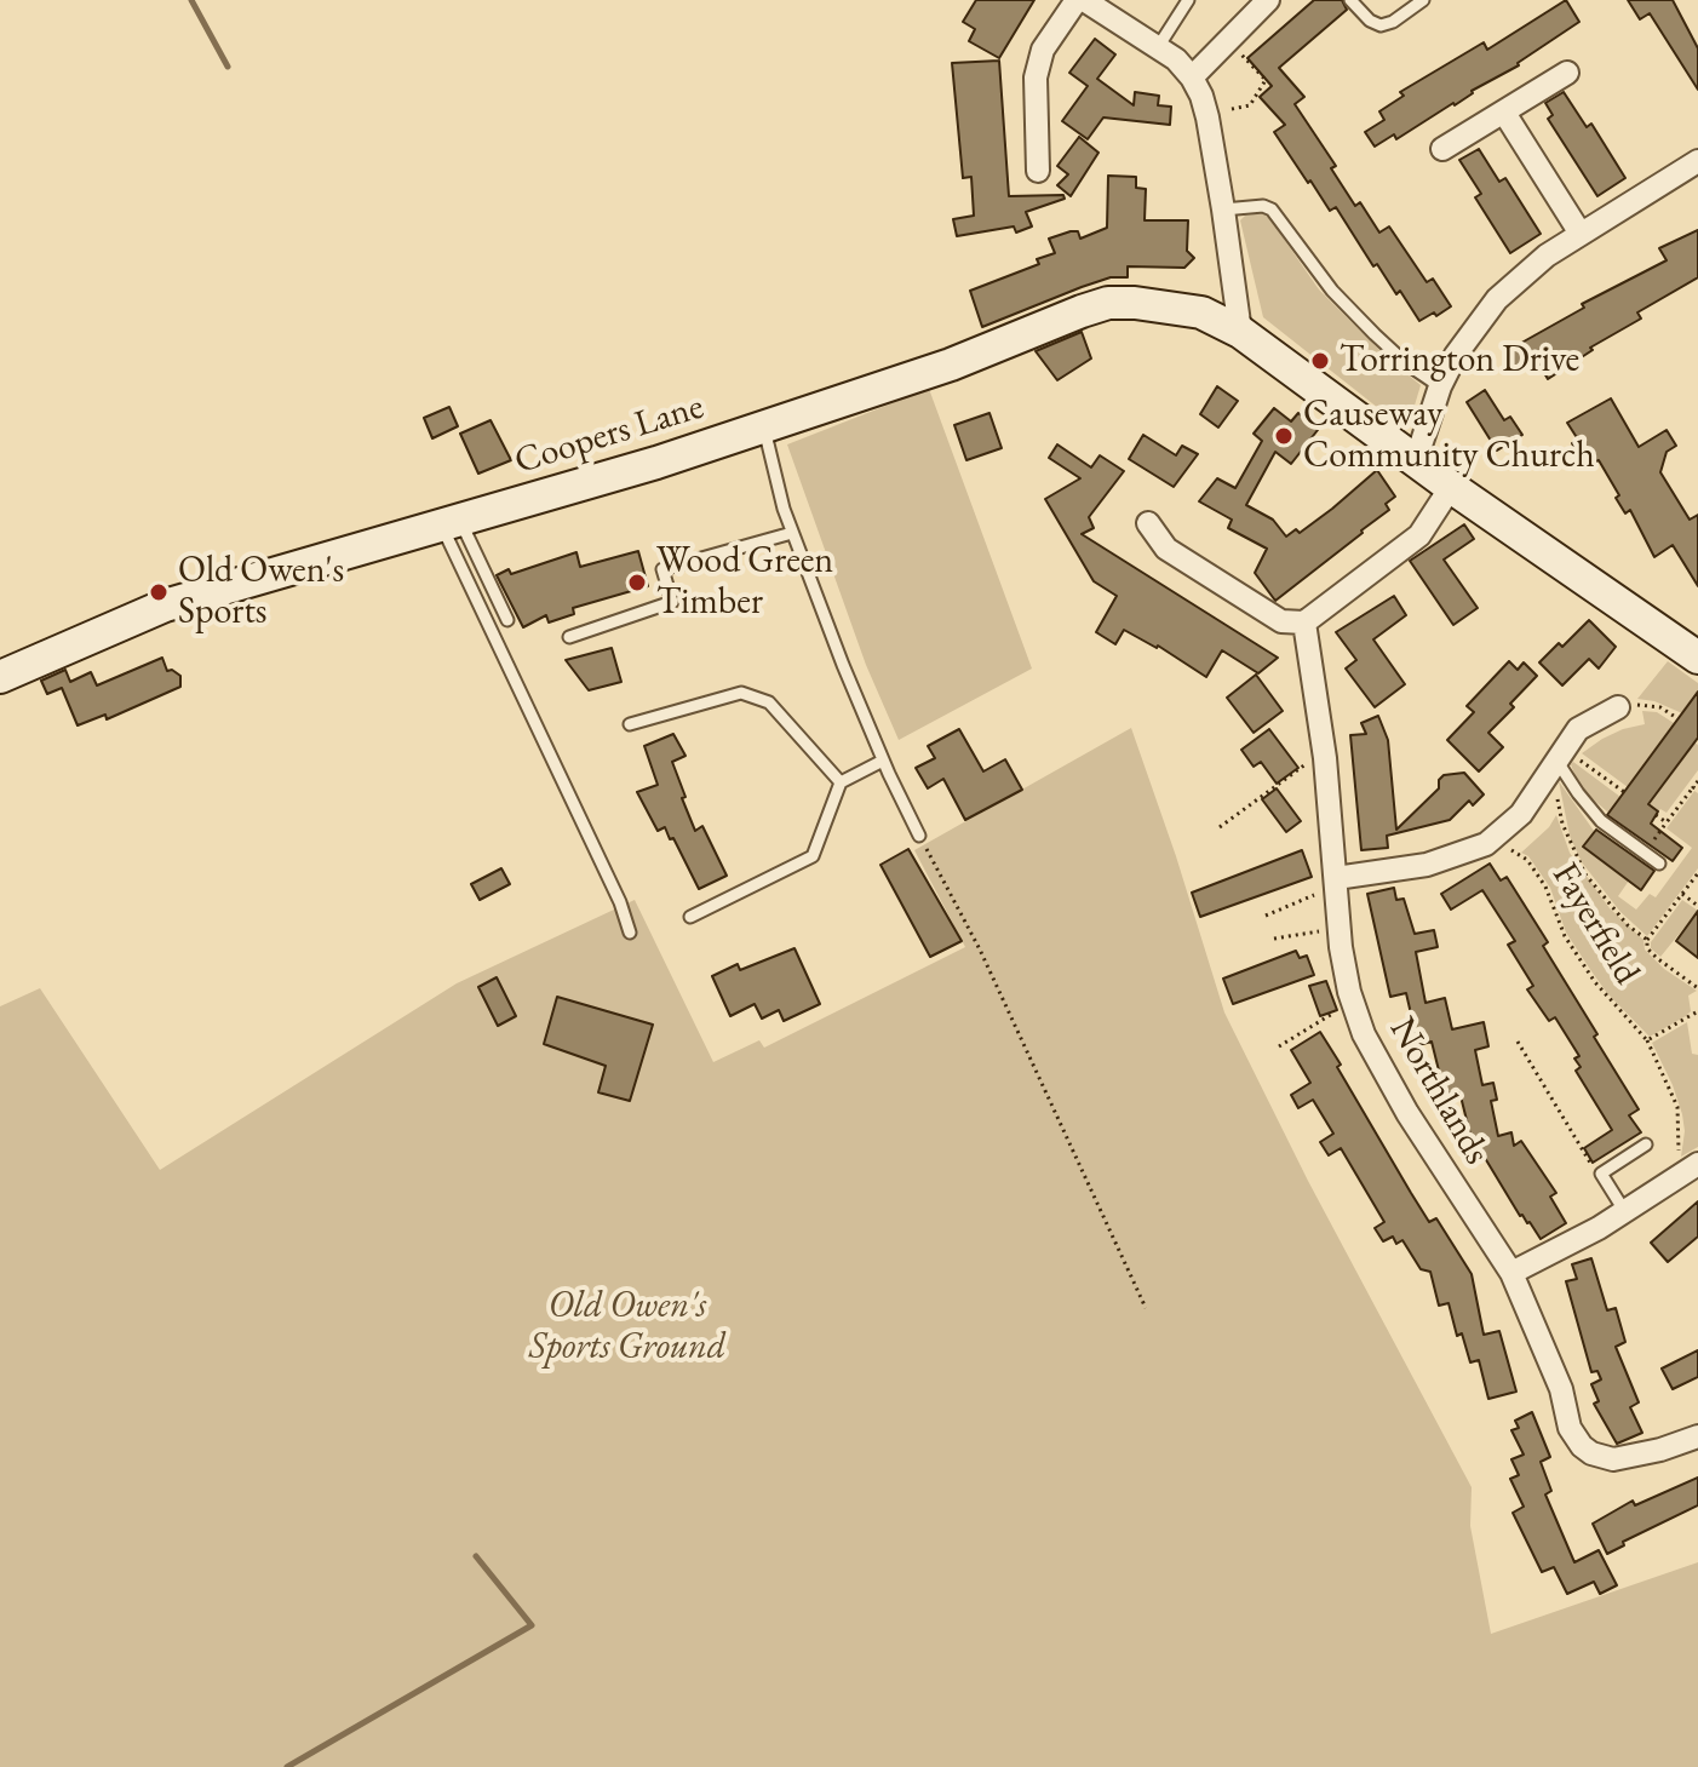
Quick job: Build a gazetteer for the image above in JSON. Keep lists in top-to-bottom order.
{
  "streets": {
    "main road": ["Coopers Lane"],
    "street": ["Northlands"],
    "path": ["Fayerfield"]
  },
  "parks": ["Old Owen's Sports Ground"],
  "places": [
    "Torrington Drive",
    "Causeway Community Church",
    "Wood Green Timber",
    "Old Owen's Sports"
  ]
}
